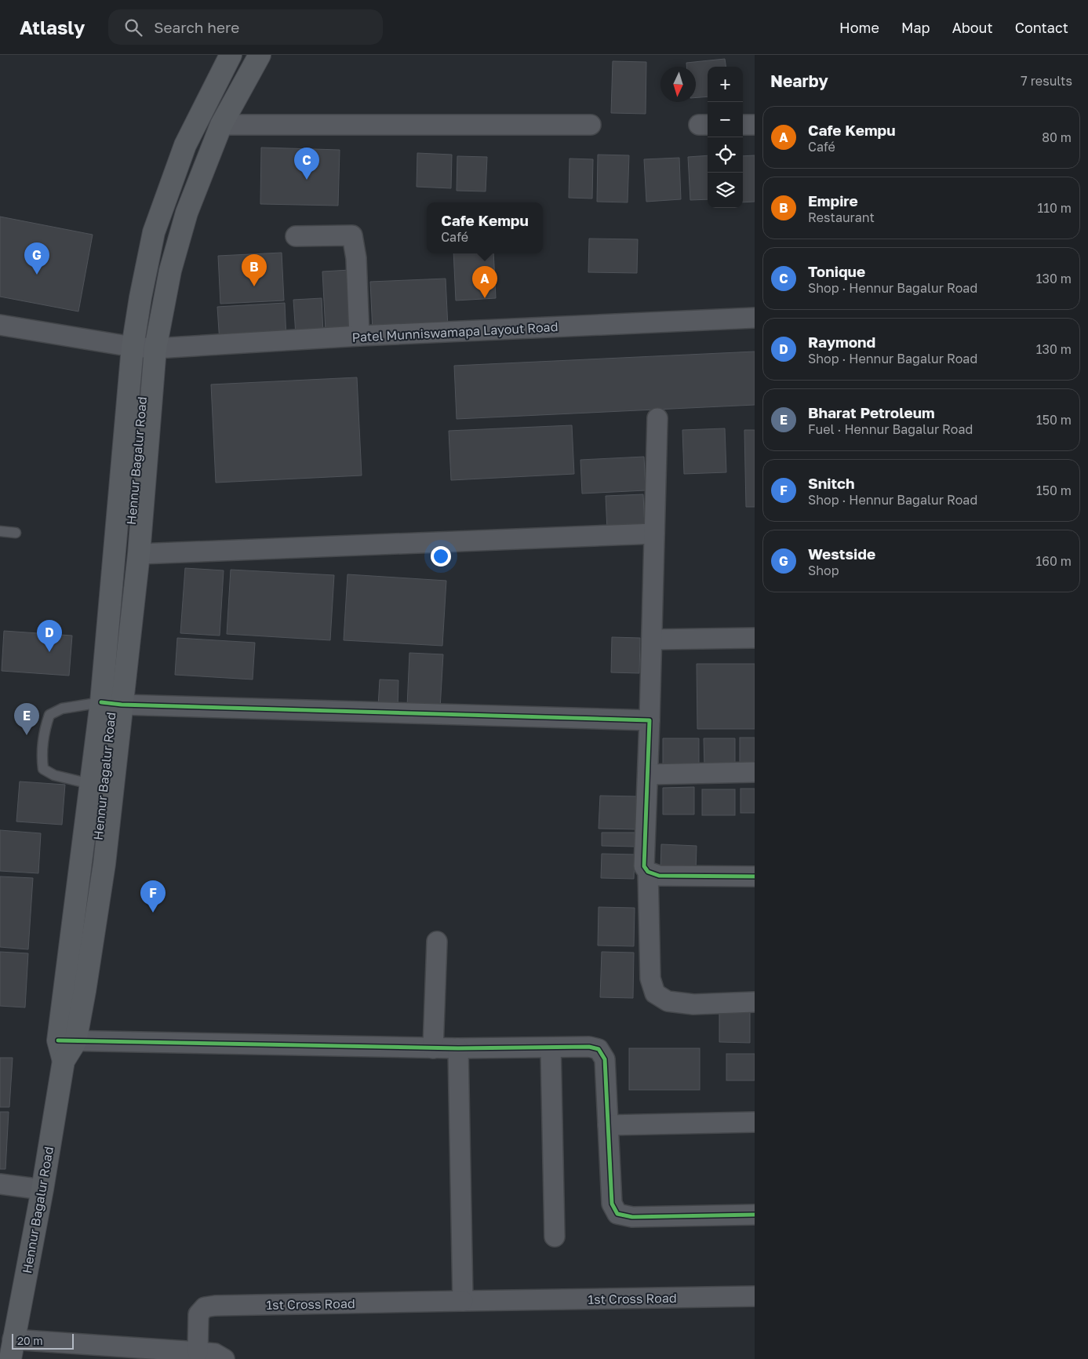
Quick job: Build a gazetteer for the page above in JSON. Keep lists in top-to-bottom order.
{
  "streets": {
    "main road": ["Hennur Bagalur Road"],
    "street": ["Patel Munniswamapa Layout Road", "1st Cross Road"]
  },
  "crossings": [
    ["Patel Munniswamapa Layout Road", "Hennur Bagalur Road"]
  ],
  "scale_bar": "20 m",
  "north": "bottom",
  "page": {
    "header": "Atlasly",
    "search": "Search here",
    "nav": [
      "Home",
      "Map",
      "About",
      "Contact"
    ],
    "heading": ["Nearby", "7 results"],
    "map_buttons": ["+", "−"],
    "list": [
      {
        "mark": "A",
        "name": "Cafe Kempu",
        "note": "Café",
        "value": "80 m"
      },
      {
        "mark": "B",
        "name": "Empire",
        "note": "Restaurant",
        "value": "110 m"
      },
      {
        "mark": "C",
        "name": "Tonique",
        "note": "Shop · Hennur Bagalur Road",
        "value": "130 m"
      },
      {
        "mark": "D",
        "name": "Raymond",
        "note": "Shop · Hennur Bagalur Road",
        "value": "130 m"
      },
      {
        "mark": "E",
        "name": "Bharat Petroleum",
        "note": "Fuel · Hennur Bagalur Road",
        "value": "150 m"
      },
      {
        "mark": "F",
        "name": "Snitch",
        "note": "Shop · Hennur Bagalur Road",
        "value": "150 m"
      },
      {
        "mark": "G",
        "name": "Westside",
        "note": "Shop",
        "value": "160 m"
      }
    ],
    "pins": [
      "C",
      "G",
      "B",
      "A",
      "D",
      "E",
      "F"
    ],
    "popup": ["Cafe Kempu", "Café"],
    "scale": "20 m"
  }
}
